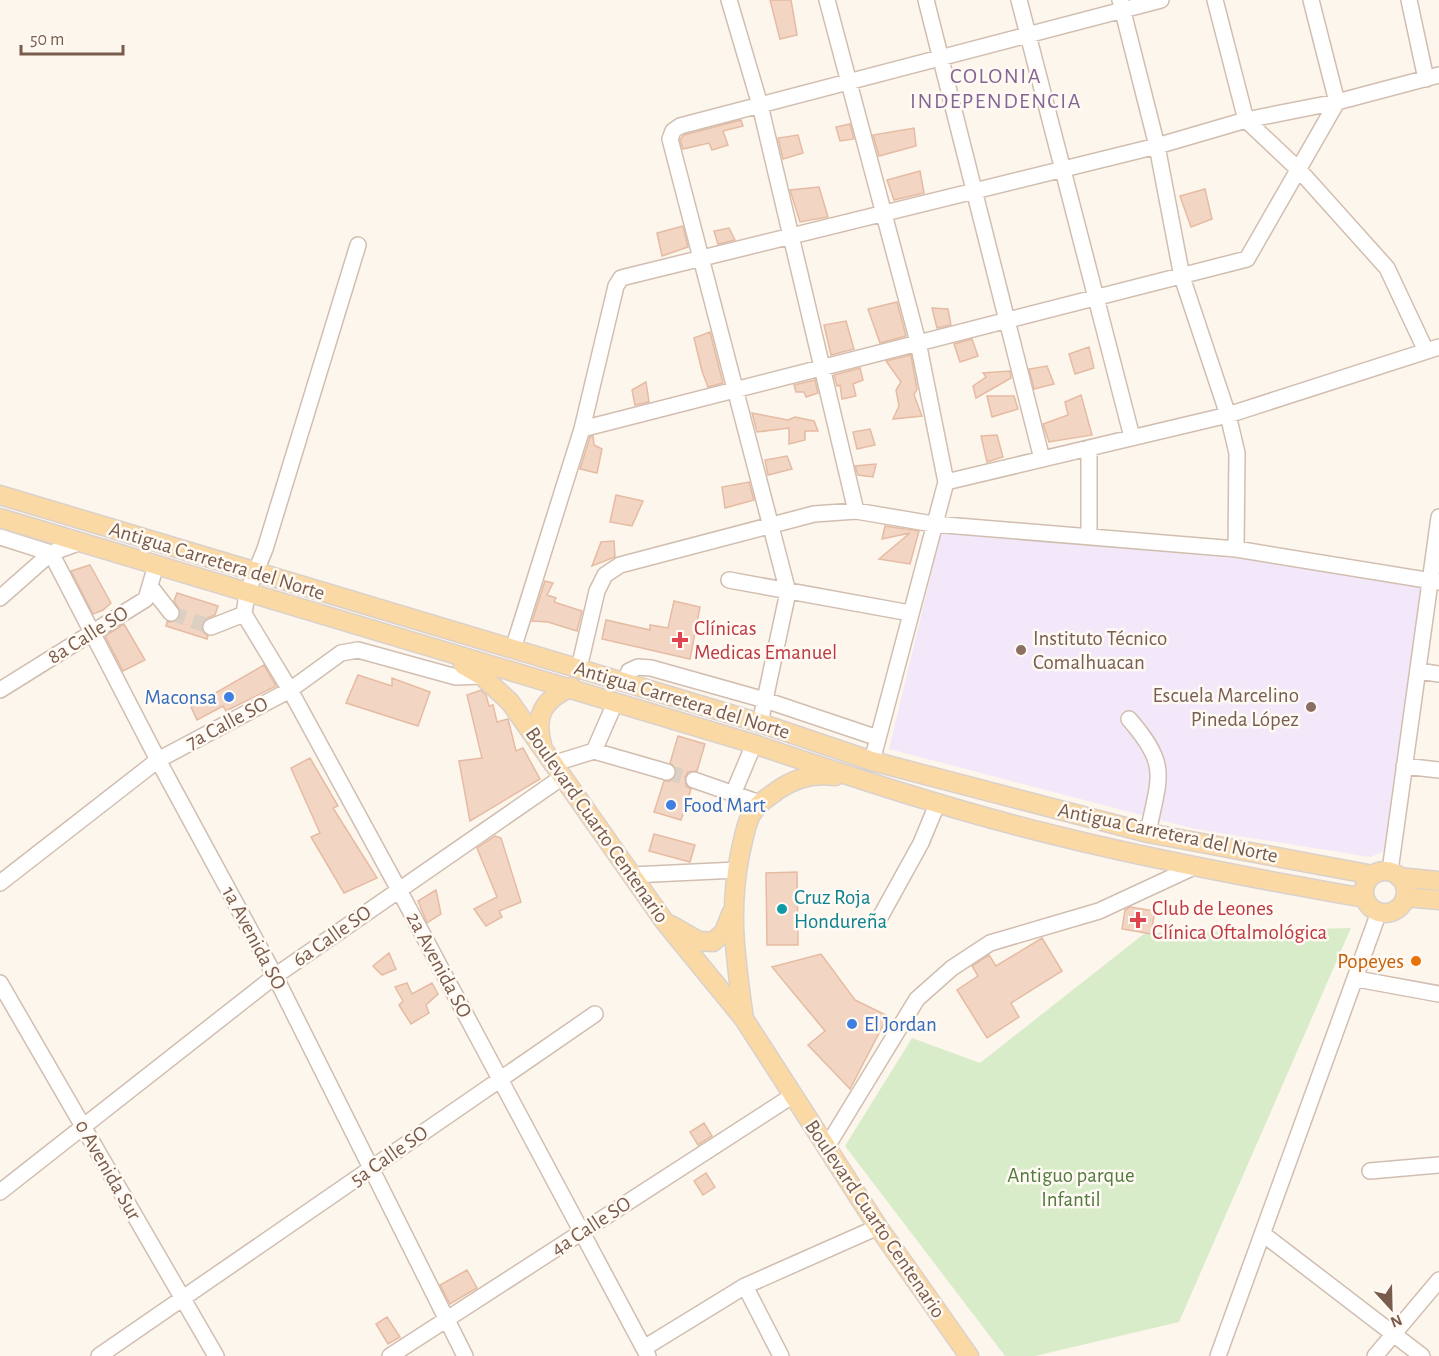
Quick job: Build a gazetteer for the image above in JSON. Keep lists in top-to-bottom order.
{
  "streets": {
    "main road": ["Antigua Carretera del Norte", "Boulevard Cuarto Centenario"],
    "street": [
      "8a Calle SO",
      "7a Calle SO",
      "6a Calle SO",
      "1a Avenida SO",
      "2a Avenida SO",
      "5a Calle SO",
      "0 Avenida Sur",
      "4a Calle SO"
    ]
  },
  "crossings": [
    ["Antigua Carretera del Norte", "8a Calle SO"],
    ["Antigua Carretera del Norte", "Boulevard Cuarto Centenario"],
    ["8a Calle SO", "1a Avenida SO"],
    ["7a Calle SO", "Boulevard Cuarto Centenario"],
    ["7a Calle SO", "1a Avenida SO"],
    ["7a Calle SO", "2a Avenida SO"],
    ["Boulevard Cuarto Centenario", "6a Calle SO"],
    ["Boulevard Cuarto Centenario", "4a Calle SO"],
    ["6a Calle SO", "1a Avenida SO"],
    ["6a Calle SO", "2a Avenida SO"],
    ["6a Calle SO", "0 Avenida Sur"],
    ["1a Avenida SO", "5a Calle SO"],
    ["1a Avenida SO", "4a Calle SO"],
    ["2a Avenida SO", "5a Calle SO"],
    ["2a Avenida SO", "4a Calle SO"],
    ["5a Calle SO", "0 Avenida Sur"]
  ],
  "districts": ["COLONIA INDEPENDENCIA"],
  "parks": ["Antiguo parque Infantil"],
  "places": {
    "health": ["Clínicas Medicas Emanuel", "Club de Leones Clínica Oftalmológica"],
    "other": [
      "Instituto Técnico Comalhuacan",
      "Maconsa",
      "Escuela Marcelino Pineda López",
      "Food Mart",
      "Cruz Roja Hondureña",
      "Popeyes",
      "El Jordan"
    ]
  },
  "scale_bar": "50 m",
  "north": "bottom"
}
